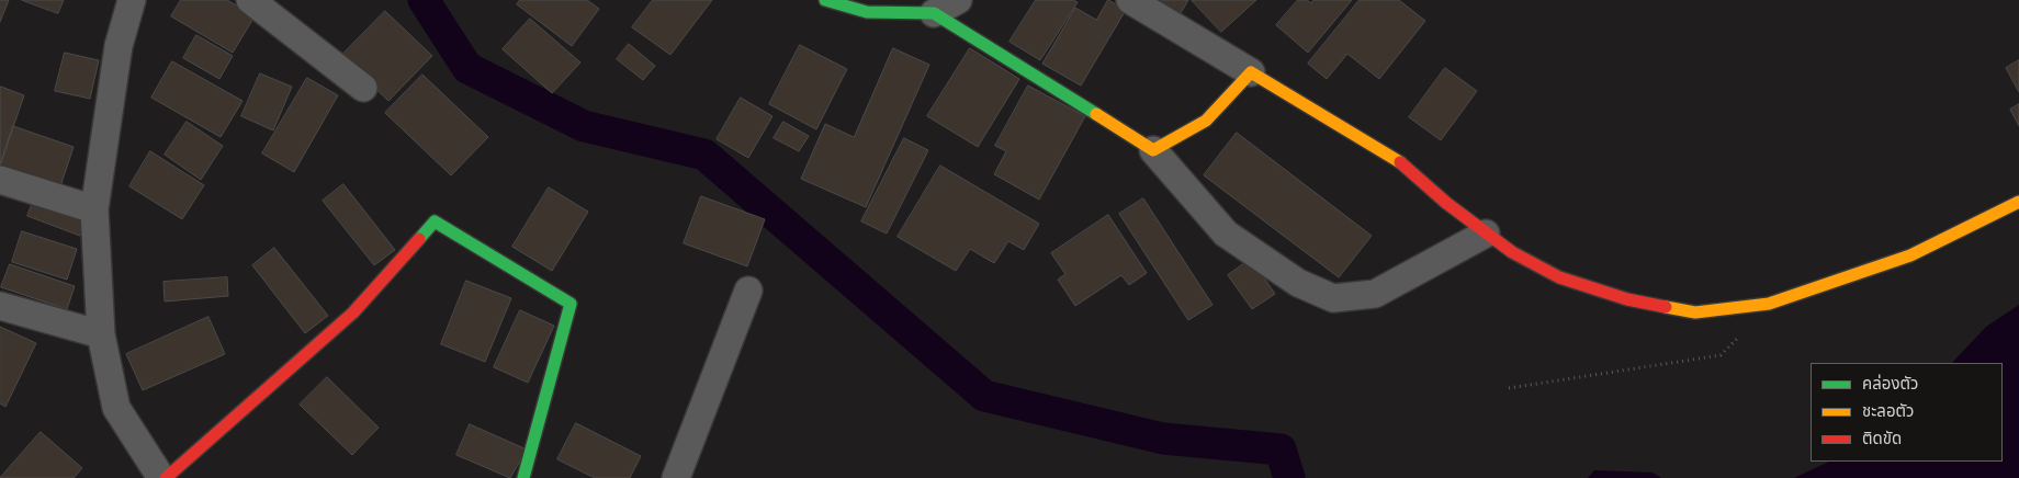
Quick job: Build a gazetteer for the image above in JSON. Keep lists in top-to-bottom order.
{
  "legend": ["คล่องตัว", "ชะลอตัว", "ติดขัด"]
}
